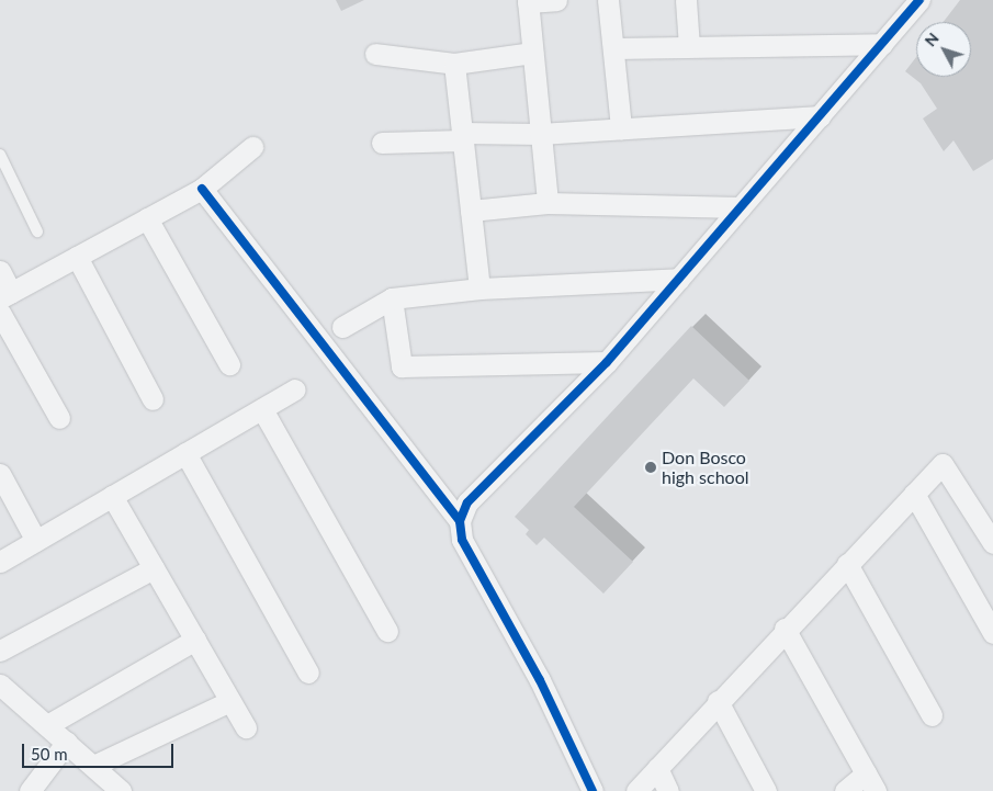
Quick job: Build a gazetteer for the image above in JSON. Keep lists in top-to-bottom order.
{
  "places": ["Don Bosco high school"],
  "scale_bar": "50 m",
  "north": "top left"
}
